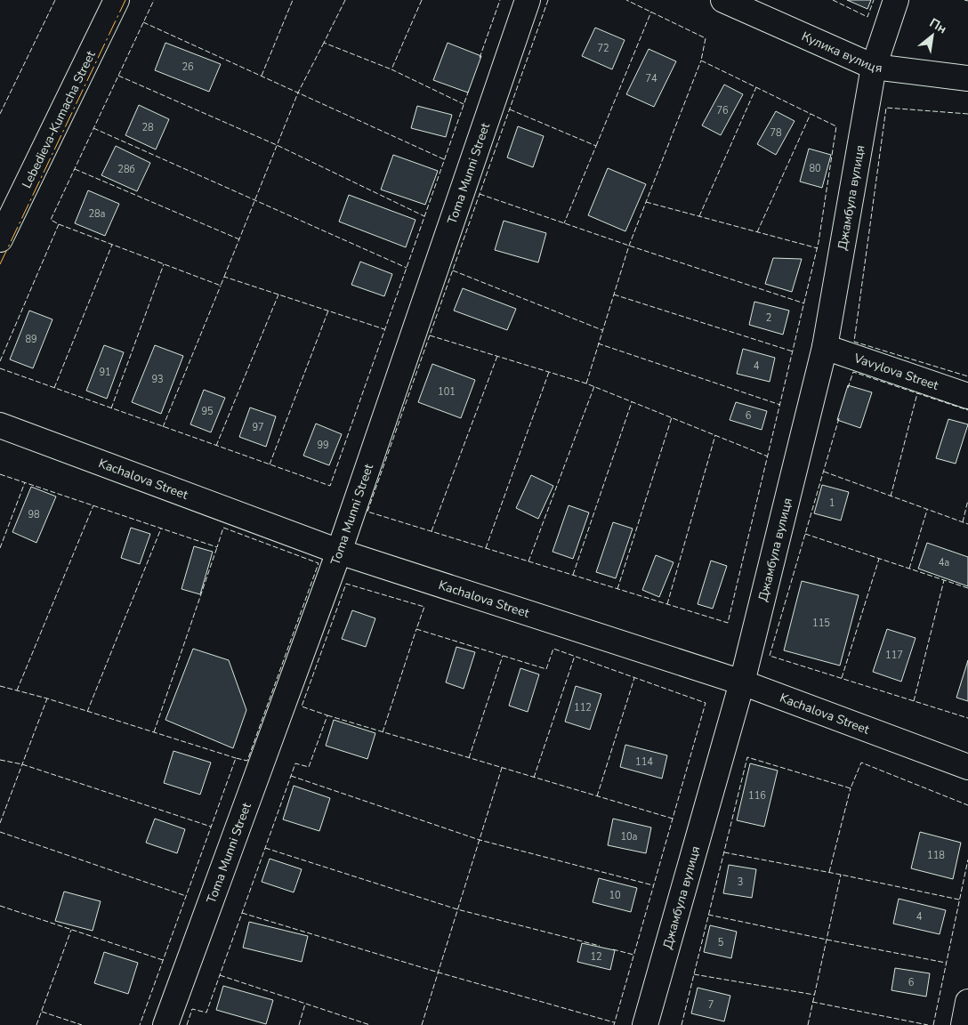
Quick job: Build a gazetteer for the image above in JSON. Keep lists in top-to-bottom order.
{
  "streets": {
    "street": [
      "Кулика вулиця",
      "Lebedieva-Kumacha Street",
      "Toma Munni Street",
      "Джамбула вулиця",
      "Vavylova Street",
      "Kachalova Street"
    ]
  },
  "crossings": [
    ["Кулика вулиця", "Джамбула вулиця"],
    ["Toma Munni Street", "Kachalova Street"],
    ["Джамбула вулиця", "Vavylova Street"],
    ["Джамбула вулиця", "Kachalova Street"]
  ],
  "house_numbers": [
    "72",
    "26",
    "74",
    "76",
    "28",
    "78",
    "80",
    "28б",
    "28а",
    "2",
    "89",
    "4",
    "91",
    "93",
    "101",
    "95",
    "6",
    "97",
    "99",
    "1",
    "98",
    "4а",
    "115",
    "117",
    "112",
    "114",
    "116",
    "10а",
    "118",
    "3",
    "10",
    "4",
    "5",
    "12",
    "6",
    "7"
  ],
  "north": "top right"
}
